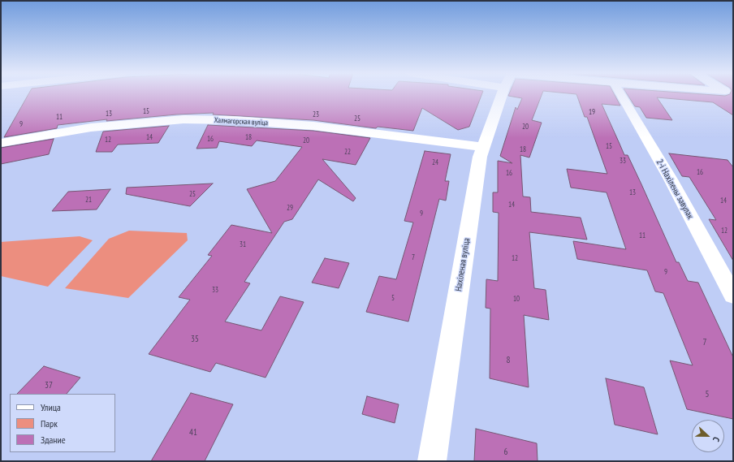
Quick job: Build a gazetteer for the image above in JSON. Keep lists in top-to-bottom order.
{
  "streets": {
    "street": ["Халмагорская вуліца", "2-і Нахілены завулак", "Нахіленая вуліца"]
  },
  "crossings": [
    ["Халмагорская вуліца", "Нахіленая вуліца"]
  ],
  "house_numbers": [
    "15",
    "19",
    "13",
    "23",
    "11",
    "25",
    "9",
    "20",
    "14",
    "18",
    "16",
    "12",
    "20",
    "15",
    "18",
    "22",
    "33",
    "24",
    "16",
    "16",
    "13",
    "25",
    "21",
    "14",
    "14",
    "29",
    "9",
    "12",
    "11",
    "31",
    "7",
    "12",
    "9",
    "33",
    "5",
    "10",
    "35",
    "7",
    "8",
    "37",
    "5",
    "41",
    "6"
  ],
  "legend": ["Улица", "Парк", "Здание"],
  "north": "right"
}
